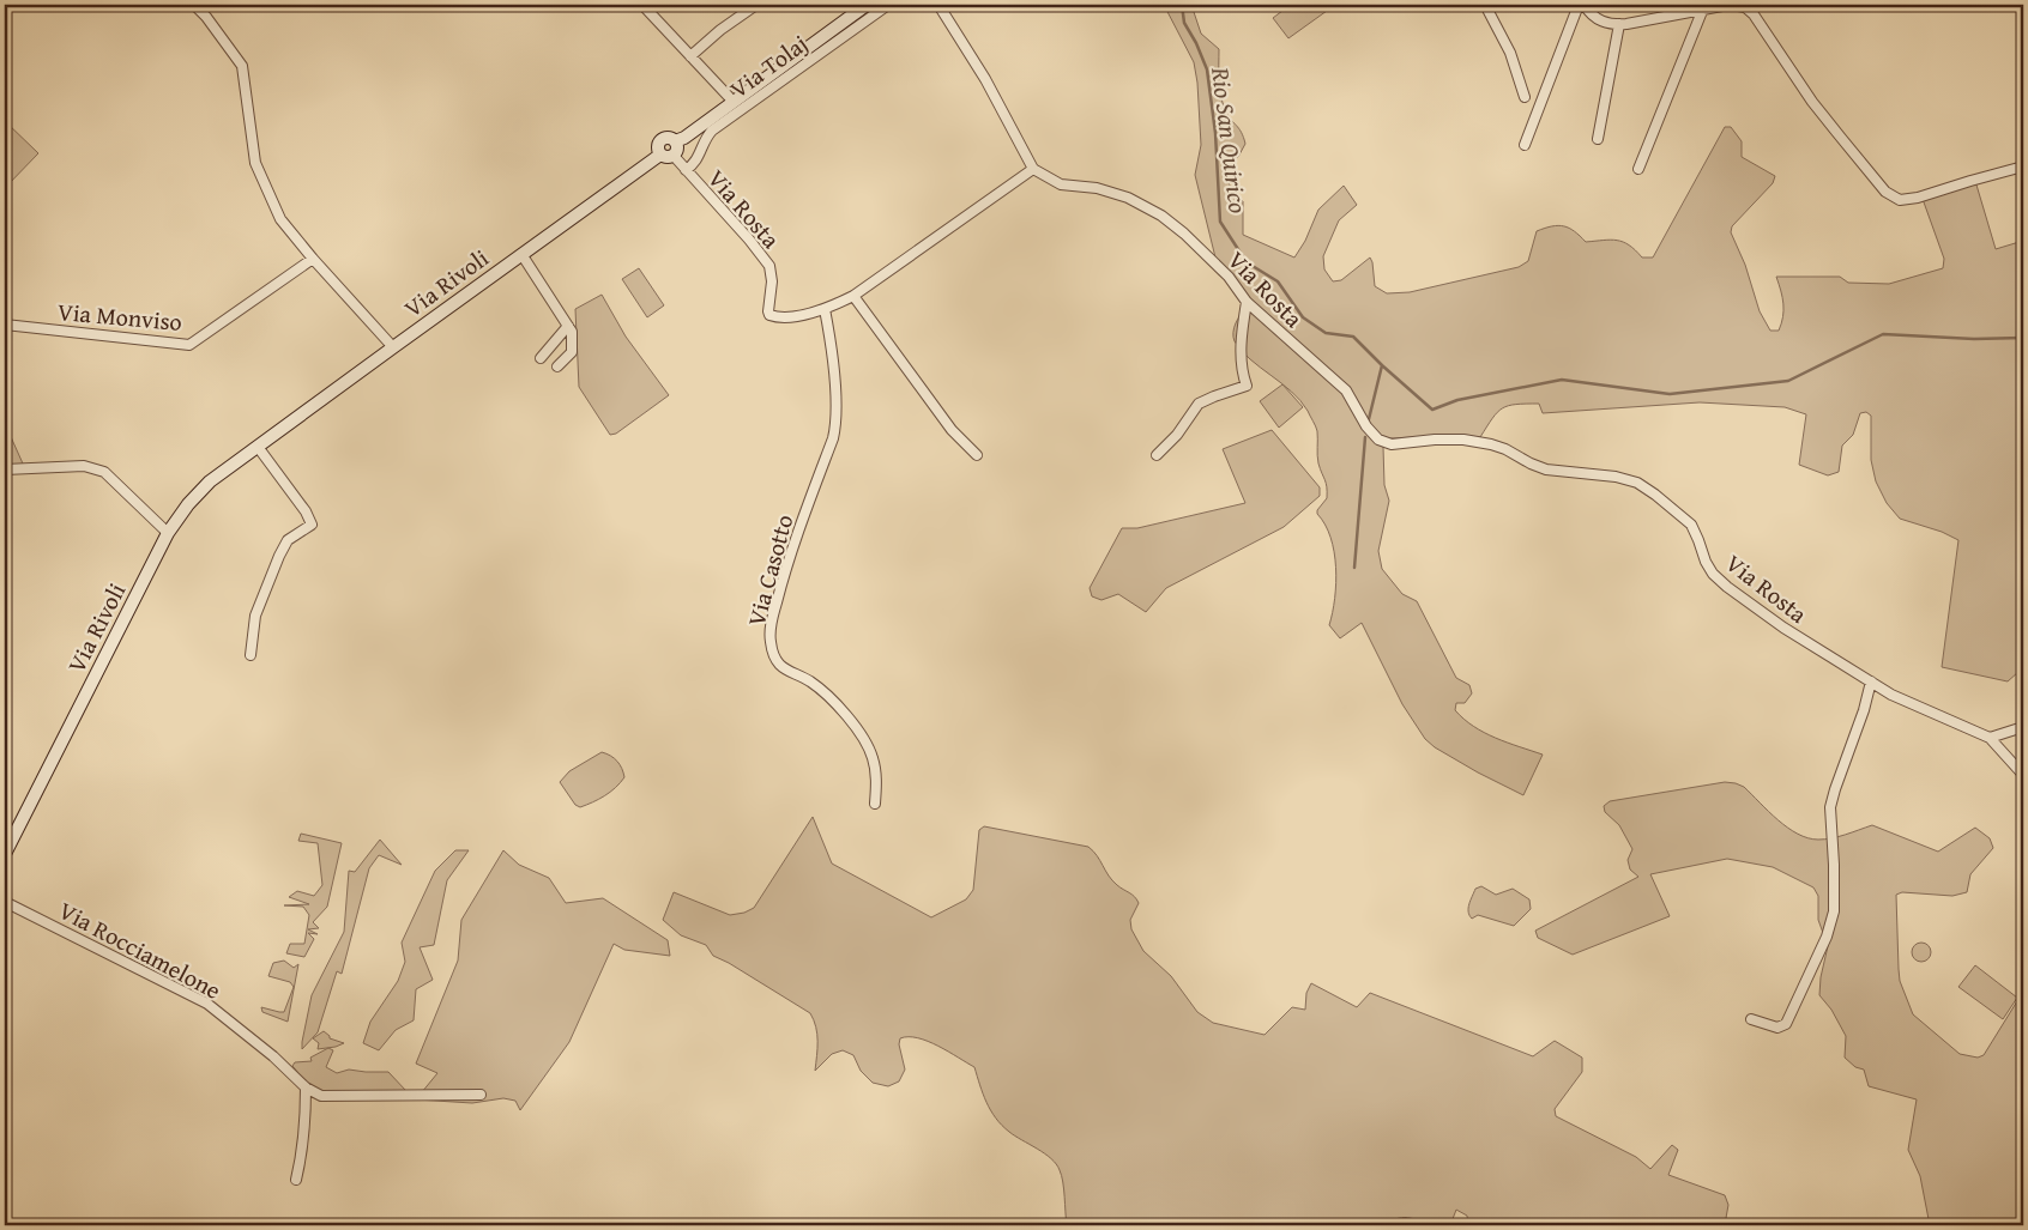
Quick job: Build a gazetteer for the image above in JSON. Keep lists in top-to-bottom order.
{
  "streets": {
    "street": [
      "Via Tolaj",
      "Via Rosta",
      "Via Rivoli",
      "Via Monviso",
      "Via Casotto",
      "Via Rocciamelone"
    ]
  },
  "crossings": [
    ["Via Tolaj", "Via Rosta"],
    ["Via Rosta", "Via Rivoli"],
    ["Via Rosta", "Via Casotto"]
  ],
  "water": ["Rio San Quirico"]
}
